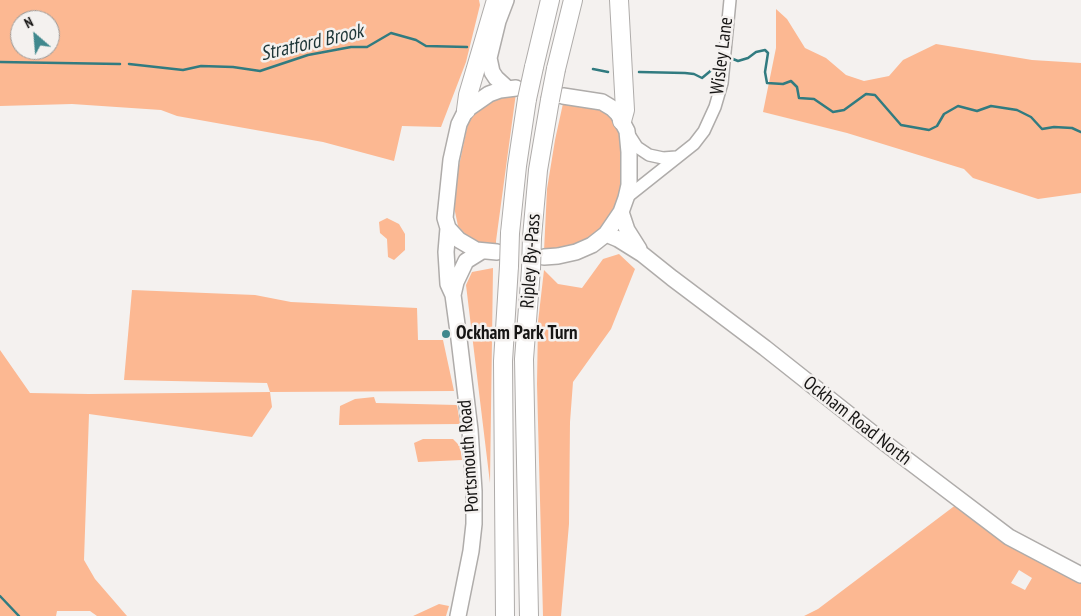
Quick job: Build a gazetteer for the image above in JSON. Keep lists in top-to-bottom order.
{
  "streets": {
    "highway": ["Ripley By-Pass"],
    "main road": ["Ockham Road North", "Portsmouth Road"],
    "street": ["Wisley Lane"]
  },
  "crossings": [
    ["Wisley Lane", "Ockham Road North"]
  ],
  "water": ["Stratford Brook"],
  "places": ["Ockham Park Turn"],
  "north": "top left"
}
